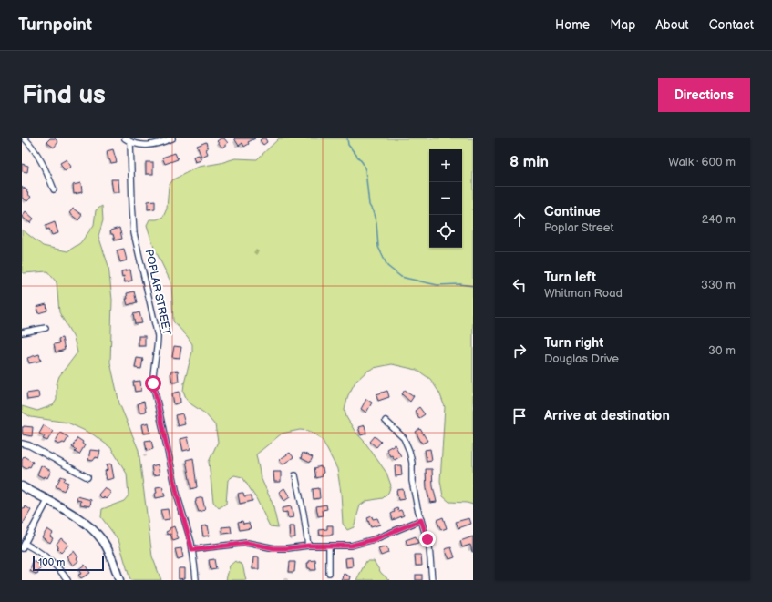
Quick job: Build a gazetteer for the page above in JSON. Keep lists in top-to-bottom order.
{
  "streets": {
    "street": ["POPLAR STREET"]
  },
  "scale_bar": "100 m",
  "page": {
    "header": "Turnpoint",
    "nav": [
      "Home",
      "Map",
      "About",
      "Contact"
    ],
    "buttons": "Directions",
    "title": "Find us",
    "heading": ["8 min", "Walk · 600 m"],
    "map_buttons": ["+", "−"],
    "list": [
      ["Continue", "Poplar Street", "240 m"],
      ["Turn left", "Whitman Road", "330 m"],
      ["Turn right", "Douglas Drive", "30 m"],
      "Arrive at destination"
    ],
    "scale": "100 m"
  }
}
